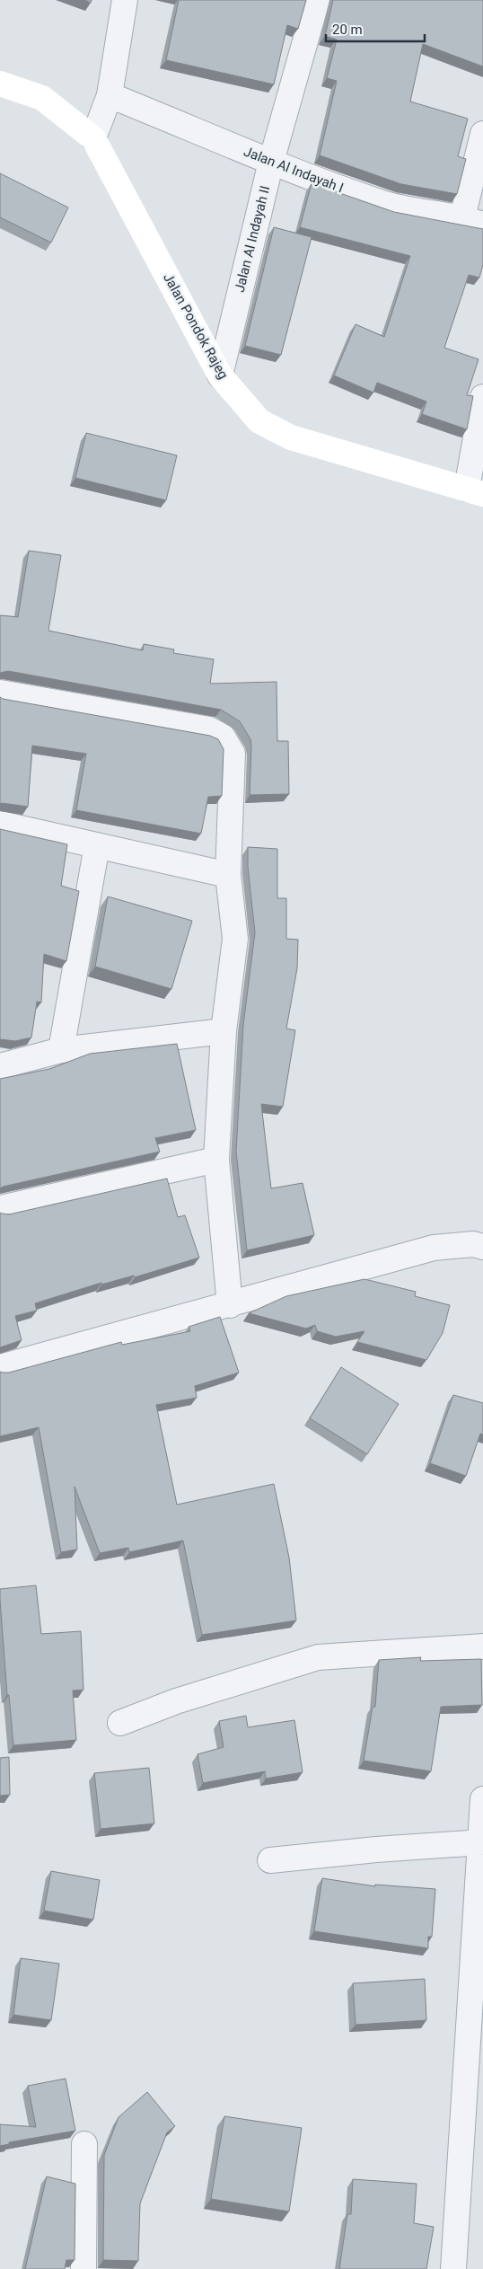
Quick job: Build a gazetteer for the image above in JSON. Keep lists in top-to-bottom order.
{
  "streets": {
    "main road": ["Jalan Pondok Rajeg"],
    "street": ["Jalan Al Indayah I", "Jalan Al Indayah II"]
  },
  "crossings": [
    ["Jalan Al Indayah I", "Jalan Al Indayah II"],
    ["Jalan Al Indayah II", "Jalan Pondok Rajeg"]
  ],
  "scale_bar": "20 m"
}
